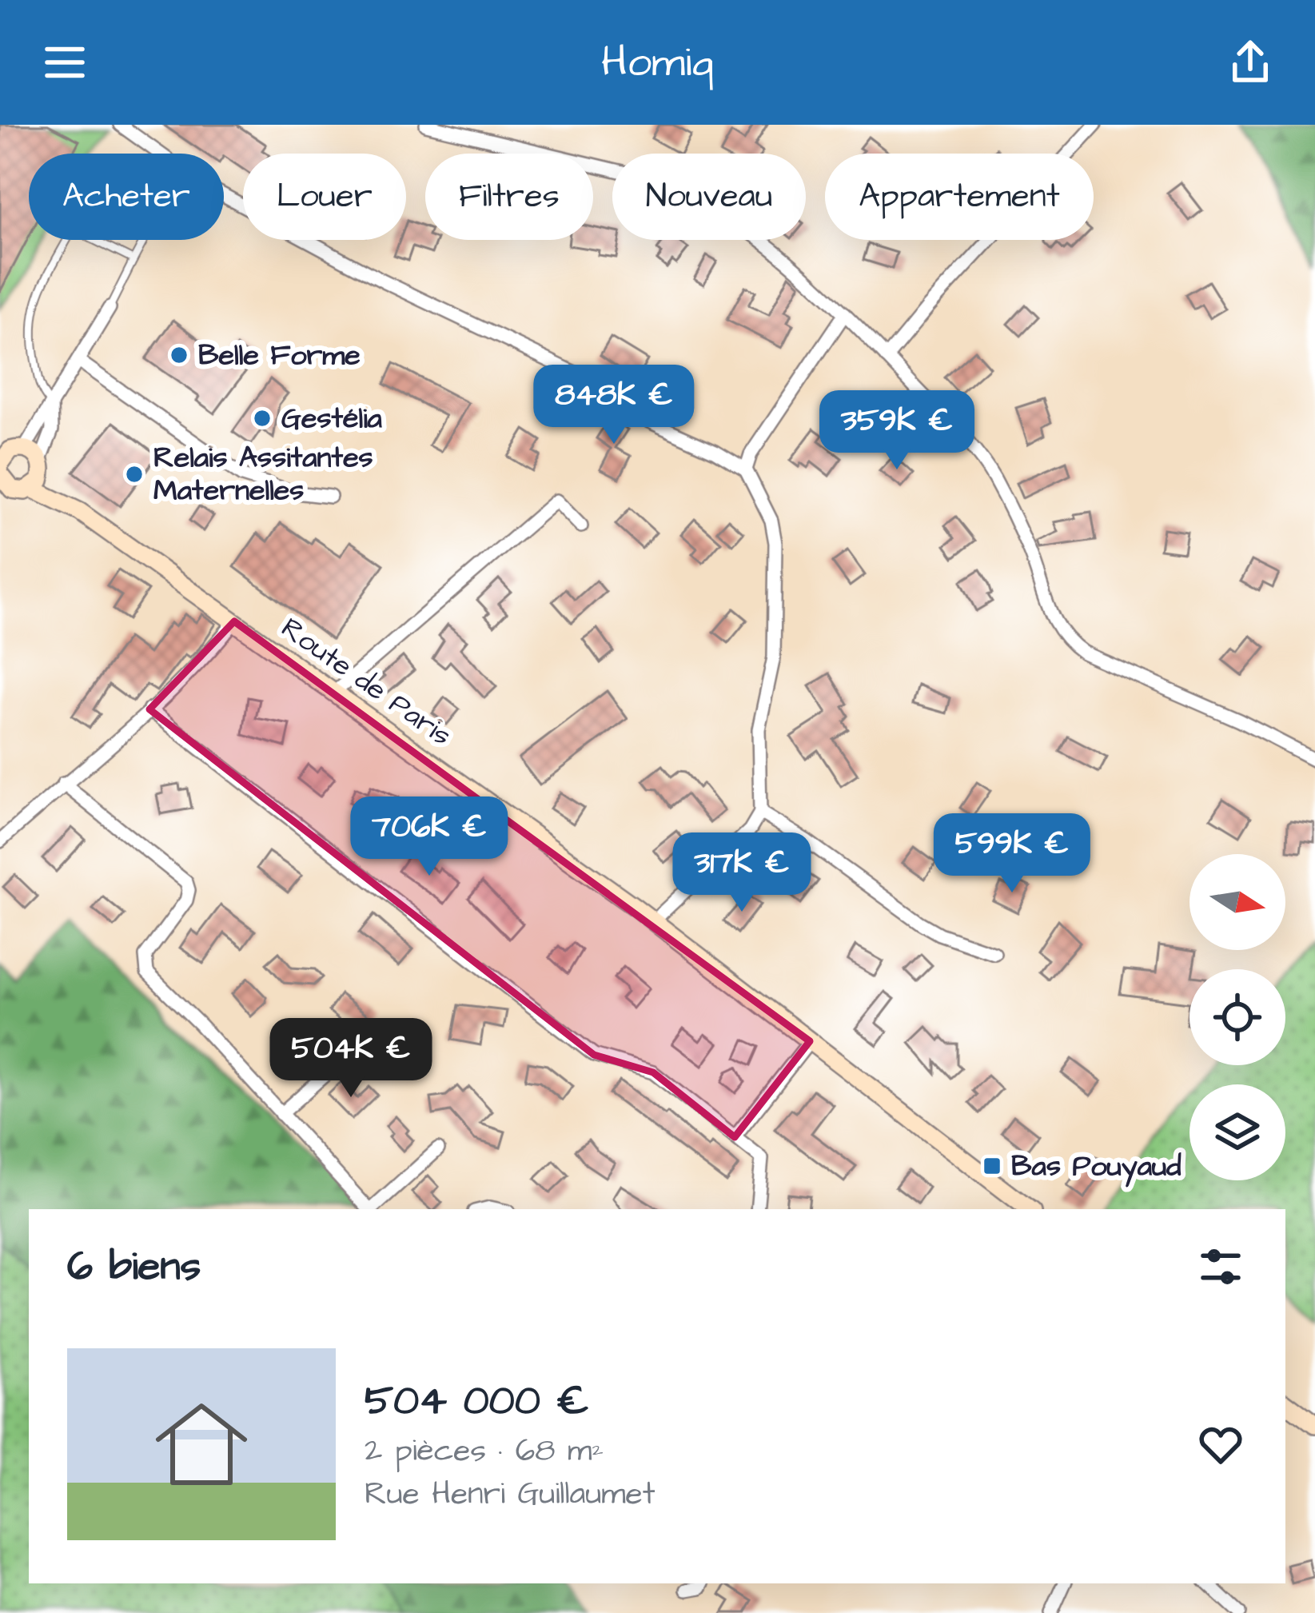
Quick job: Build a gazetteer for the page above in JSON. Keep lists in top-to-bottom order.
{
  "streets": {
    "main road": ["Route de Paris"]
  },
  "places": {
    "other": ["Belle Forme", "Gestélia", "Relais Assitantes Maternelles"],
    "transit": ["Bas Pouyaud"]
  },
  "north": "right",
  "page": {
    "header": "Homiq",
    "chip": [
      "Acheter",
      "Louer",
      "Filtres",
      "Nouveau",
      "Appartement"
    ],
    "price": [
      "848K €",
      "359K €",
      "706K €",
      "599K €",
      "317K €",
      "504K €"
    ],
    "heading": "6 biens",
    "list": [
      {
        "name": "504 000 €",
        "note": "2 pièces · 68 m² · Rue Henri Guillaumet"
      }
    ]
  }
}
